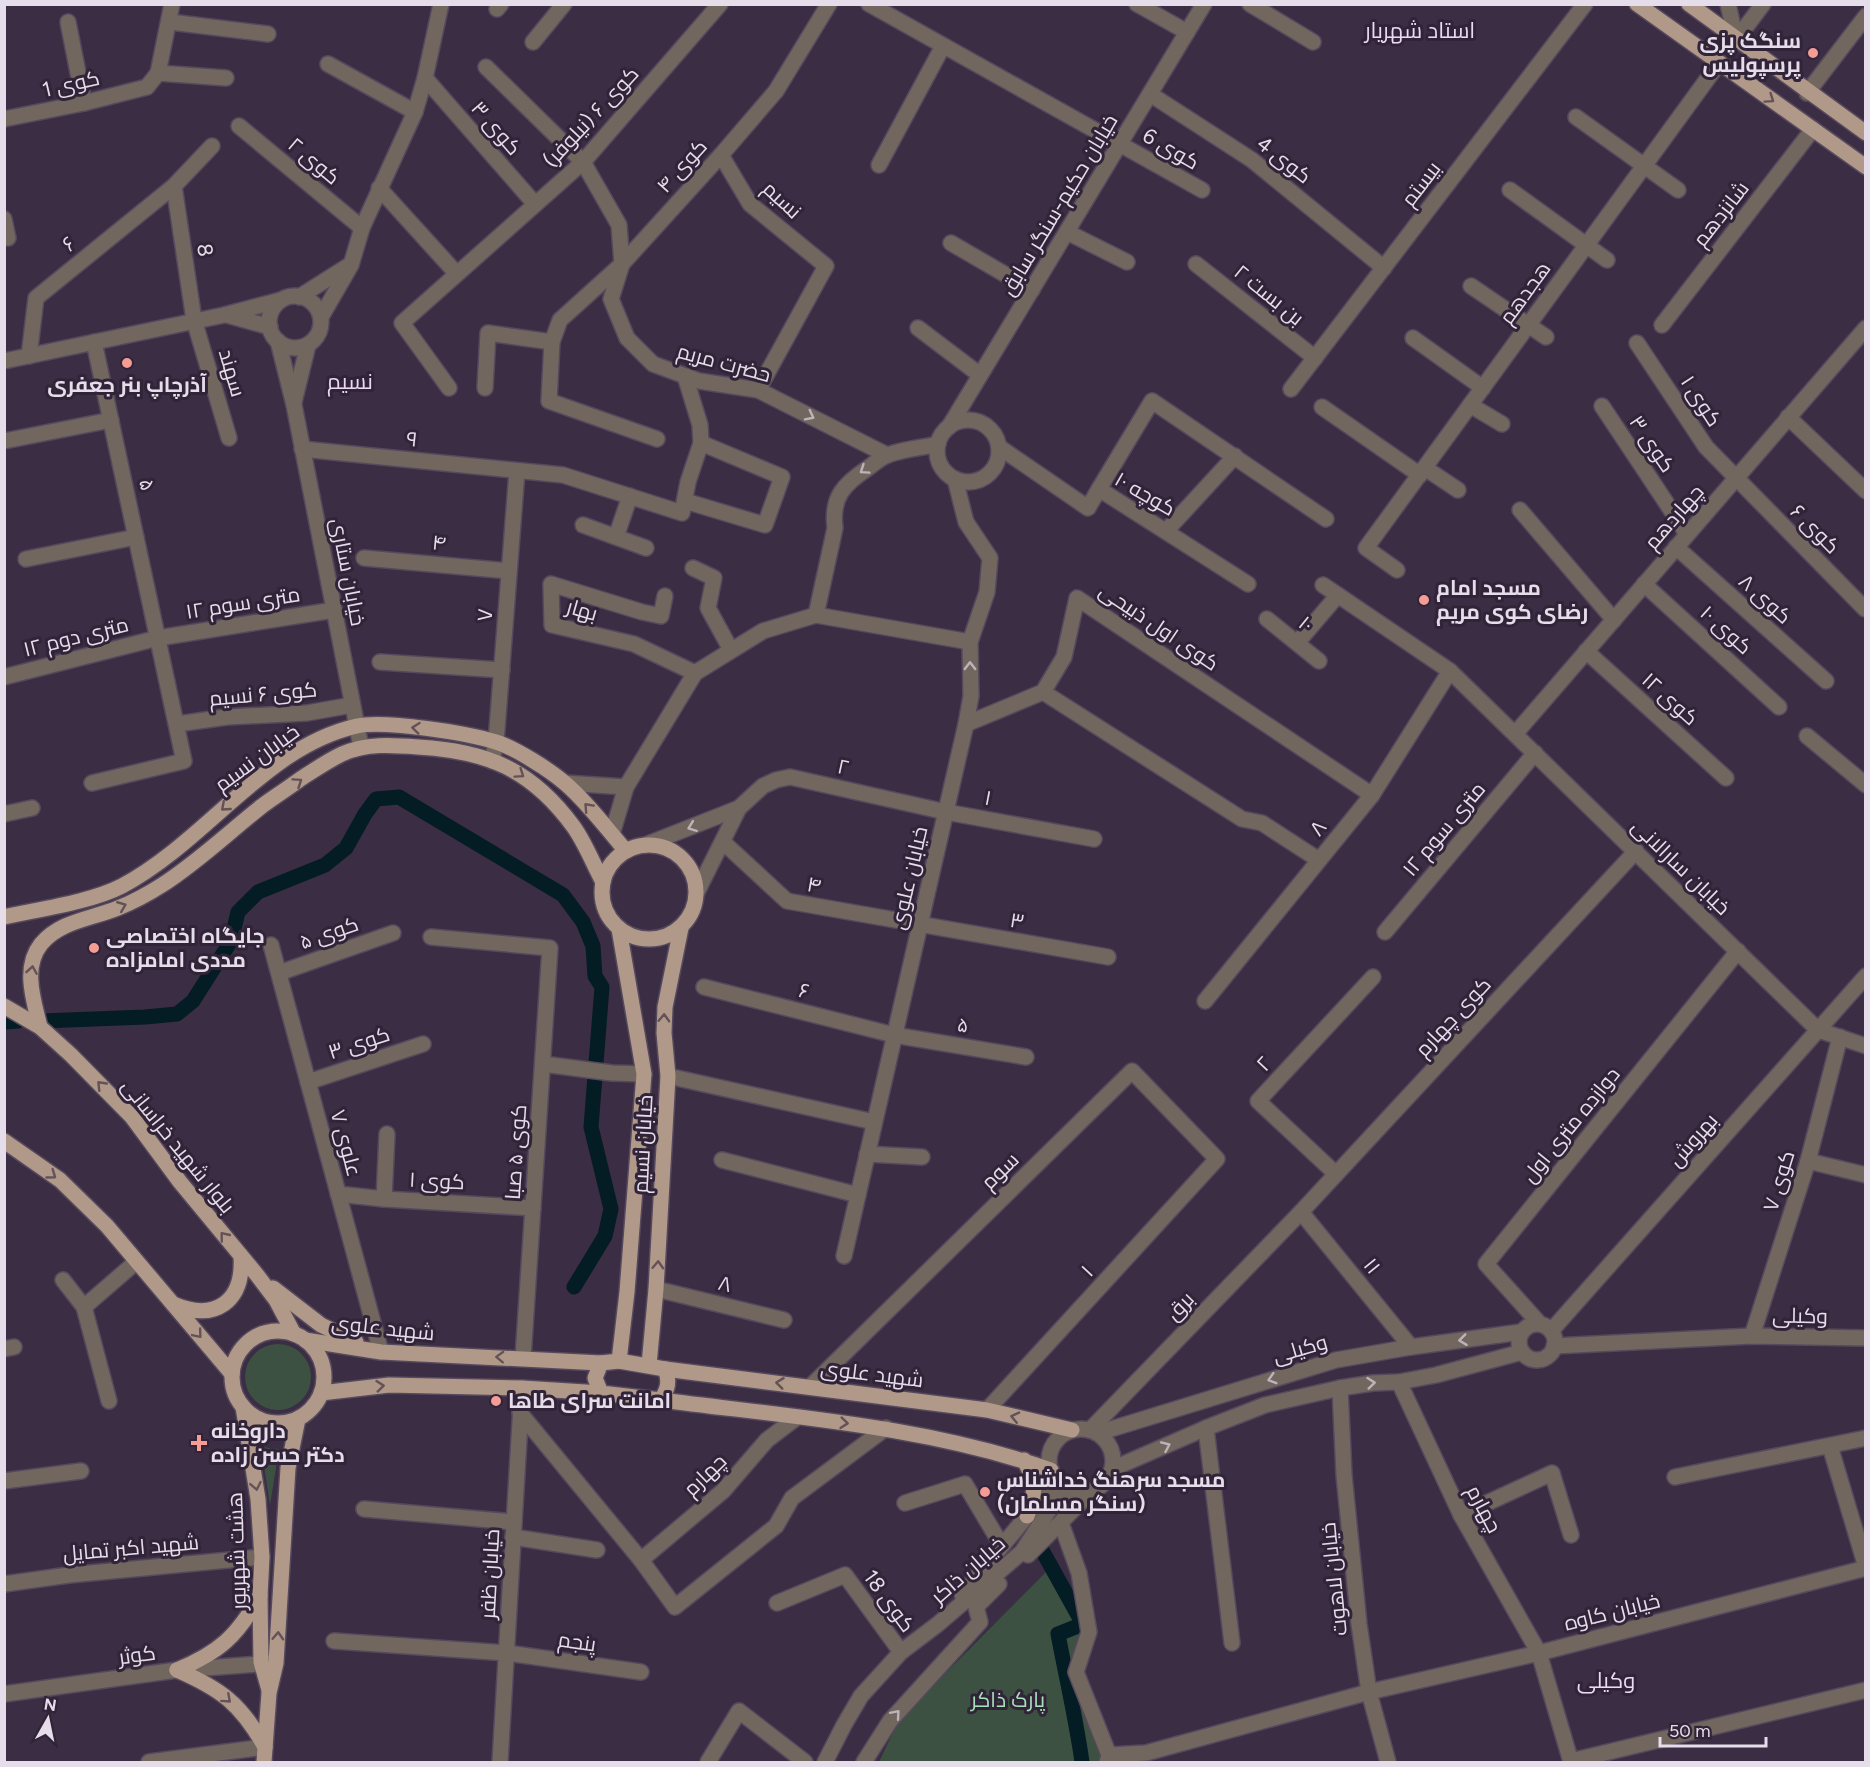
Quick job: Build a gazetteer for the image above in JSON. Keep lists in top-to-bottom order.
{
  "streets": {
    "main road": [
      "خیابان نسیم",
      "بلوار شهید خراسانی",
      "شهید علوی",
      "هشت شهریور"
    ],
    "street": [
      "کوی 1",
      "کوی ۶ (نیلوفر)",
      "کوی ۳",
      "کوی 6",
      "کوی 4",
      "کوی ۲",
      "کوی ۴",
      "بیستم",
      "نسیم",
      "خیابان حکیم-سنگر سابق",
      "شانزدهم",
      "۶",
      "8",
      "هجدهم",
      "بن بست ۲",
      "حضرت مریم",
      "سهند",
      "کوی ۱",
      "۹",
      "۵",
      "کوچه ۱۰",
      "چهاردهم",
      "کوی ۶",
      "۴",
      "خیابان ستاری",
      "کوی ۸",
      "۱۲ متری سوم",
      "بهار",
      "۷",
      "۱۰",
      "کوی اول ذبیحی",
      "کوی ۱۰",
      "۱۲ متری دوم",
      "کوی ۶ نسیم",
      "کوی ۱۲",
      "۲",
      "۱",
      "۸",
      "خیابان سارالانی",
      "خیابان علوی",
      "۳",
      "کوی ۵",
      "کوی چهارم",
      "دوازده متری اول",
      "بهروش",
      "علوی ۷",
      "کوی ۵ صبا",
      "سوم",
      "کوی ۷",
      "۱۱",
      "برق",
      "وکیلی",
      "چهارم",
      "شهید اکبر تمایل",
      "خیابان ذاکر",
      "خیابان ظفر",
      "خیابان لاهوت",
      "کوی 18",
      "خیابان کاوه",
      "پنجم",
      "کوثر"
    ]
  },
  "crossings": [
    ["کوی ۶ (نیلوفر)", "کوی ۳"],
    ["کوی ۳", "چهاردهم"],
    ["کوی ۳", "علوی ۷"],
    ["کوی 6", "خیابان حکیم-سنگر سابق"],
    ["کوی 4", "بیستم"],
    ["کوی 4", "خیابان حکیم-سنگر سابق"],
    ["کوی ۴", "نسیم"],
    ["کوی ۴", "حضرت مریم"],
    ["بیستم", "بن بست ۲"],
    ["نسیم", "حضرت مریم"],
    ["خیابان حکیم-سنگر سابق", "کوچه ۱۰"],
    ["خیابان حکیم-سنگر سابق", "خیابان علوی"],
    ["۶", "8"],
    ["۶", "۵"],
    ["۶", "خیابان علوی"],
    ["8", "سهند"],
    ["کوی ۱", "چهاردهم"],
    ["کوی ۱", "کوی ۶"],
    ["کوی ۱", "علوی ۷"],
    ["کوی ۱", "کوی ۵ صبا"],
    ["۹", "خیابان ستاری"],
    ["۹", "۷"],
    ["۵", "۱۲ متری سوم"],
    ["۵", "۱۲ متری دوم"],
    ["۵", "کوی ۶ نسیم"],
    ["۵", "خیابان علوی"],
    ["کوچه ۱۰", "خیابان علوی"],
    ["چهاردهم", "کوی ۶"],
    ["چهاردهم", "کوی ۸"],
    ["چهاردهم", "کوی ۱۰"],
    ["چهاردهم", "کوی ۱۲"],
    ["چهاردهم", "خیابان سارالانی"],
    ["۴", "۷"],
    ["۴", "۲"],
    ["۴", "خیابان علوی"],
    ["۴", "۳"],
    ["خیابان ستاری", "۱۲ متری سوم"],
    ["خیابان ستاری", "کوی ۶ نسیم"],
    ["خیابان ستاری", "خیابان نسیم"],
    ["۱۲ متری سوم", "۱۲ متری دوم"],
    ["۱۲ متری سوم", "خیابان سارالانی"],
    ["۷", "خیابان نسیم"],
    ["کوی اول ذبیحی", "۸"],
    ["خیابان نسیم", "۲"],
    ["خیابان نسیم", "۸"],
    ["خیابان نسیم", "بلوار شهید خراسانی"],
    ["خیابان نسیم", "شهید علوی"],
    ["۲", "۱"],
    ["۲", "خیابان علوی"],
    ["۲", "کوی چهارم"],
    ["۱", "خیابان علوی"],
    ["۱", "سوم"],
    ["۱", "شهید علوی"],
    ["۸", "خیابان سارالانی"],
    ["خیابان سارالانی", "کوی چهارم"],
    ["خیابان سارالانی", "دوازده متری اول"],
    ["خیابان سارالانی", "بهروش"],
    ["خیابان علوی", "۳"],
    ["کوی ۵", "علوی ۷"],
    ["کوی چهارم", "۱۱"],
    ["کوی چهارم", "برق"],
    ["دوازده متری اول", "بهروش"],
    ["دوازده متری اول", "وکیلی"],
    ["بهروش", "وکیلی"],
    ["علوی ۷", "شهید علوی"],
    ["بلوار شهید خراسانی", "شهید علوی"],
    ["بلوار شهید خراسانی", "هشت شهریور"],
    ["کوی ۵ صبا", "شهید علوی"],
    ["سوم", "شهید علوی"],
    ["کوی ۷", "وکیلی"],
    ["۱۱", "برق"],
    ["۱۱", "وکیلی"],
    ["برق", "وکیلی"],
    ["برق", "شهید علوی"],
    ["برق", "خیابان ذاکر"],
    ["وکیلی", "شهید علوی"],
    ["وکیلی", "خیابان ذاکر"],
    ["شهید علوی", "هشت شهریور"],
    ["شهید علوی", "خیابان ذاکر"],
    ["چهارم", "خیابان کاوه"],
    ["شهید اکبر تمایل", "هشت شهریور"],
    ["هشت شهریور", "کوثر"],
    ["خیابان ذاکر", "کوی 18"],
    ["خیابان ظفر", "پنجم"],
    ["خیابان لاهوت", "خیابان کاوه"]
  ],
  "one_way": ["حضرت مریم"],
  "districts": ["استاد شهریار", "نسیم", "وکیلی"],
  "parks": ["پارک ذاکر"],
  "places": {
    "other": [
      "سنگک پزی پرسپولیس",
      "آذرچاپ بنر جعفری",
      "مسجد امام رضای کوی مریم",
      "جایگاه اختصاصی مددی امامزاده",
      "امانت سرای طاها",
      "مسجد سرهنگ خداشناس (سنگر مسلمان)"
    ],
    "health": ["داروخانه دکتر حسن زاده"]
  },
  "scale_bar": "50 m",
  "north": "top"
}
